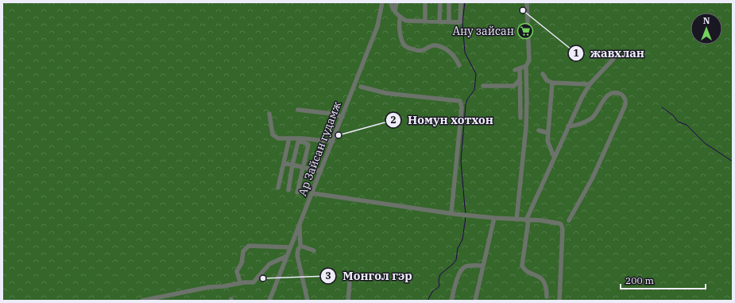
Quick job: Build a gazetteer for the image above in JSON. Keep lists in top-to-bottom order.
{
  "streets": {
    "street": ["Ар Зайсан гудамж"]
  },
  "places": {
    "other": ["жавхлан", "Номун хотхон", "Монгол гэр"],
    "supermarket": ["Ану зайсан"]
  },
  "scale_bar": "200 m",
  "north": "top"
}
